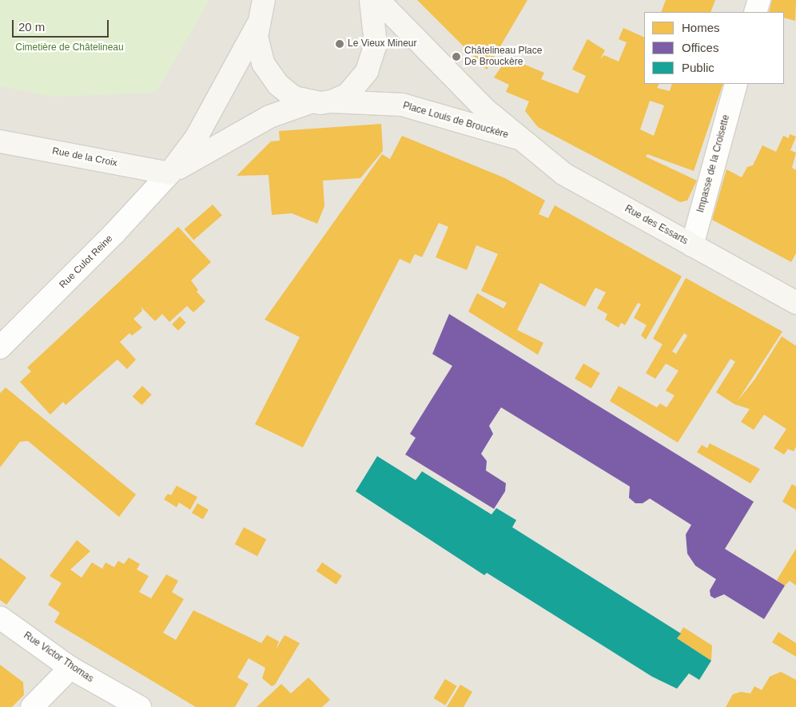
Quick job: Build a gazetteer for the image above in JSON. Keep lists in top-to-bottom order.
{
  "streets": {
    "street": [
      "Place Louis de Brouckère",
      "Rue de la Croix",
      "Impasse de la Croisette",
      "Rue des Essarts",
      "Rue Culot Reine",
      "Rue Victor Thomas"
    ]
  },
  "crossings": [
    ["Place Louis de Brouckère", "Rue des Essarts"],
    ["Rue de la Croix", "Rue Culot Reine"],
    ["Impasse de la Croisette", "Rue des Essarts"]
  ],
  "parks": ["Cimetière de Châtelineau"],
  "places": ["Le Vieux Mineur", "Châtelineau Place De Brouckère"],
  "legend": ["Homes", "Offices", "Public"],
  "scale_bar": "20 m"
}
